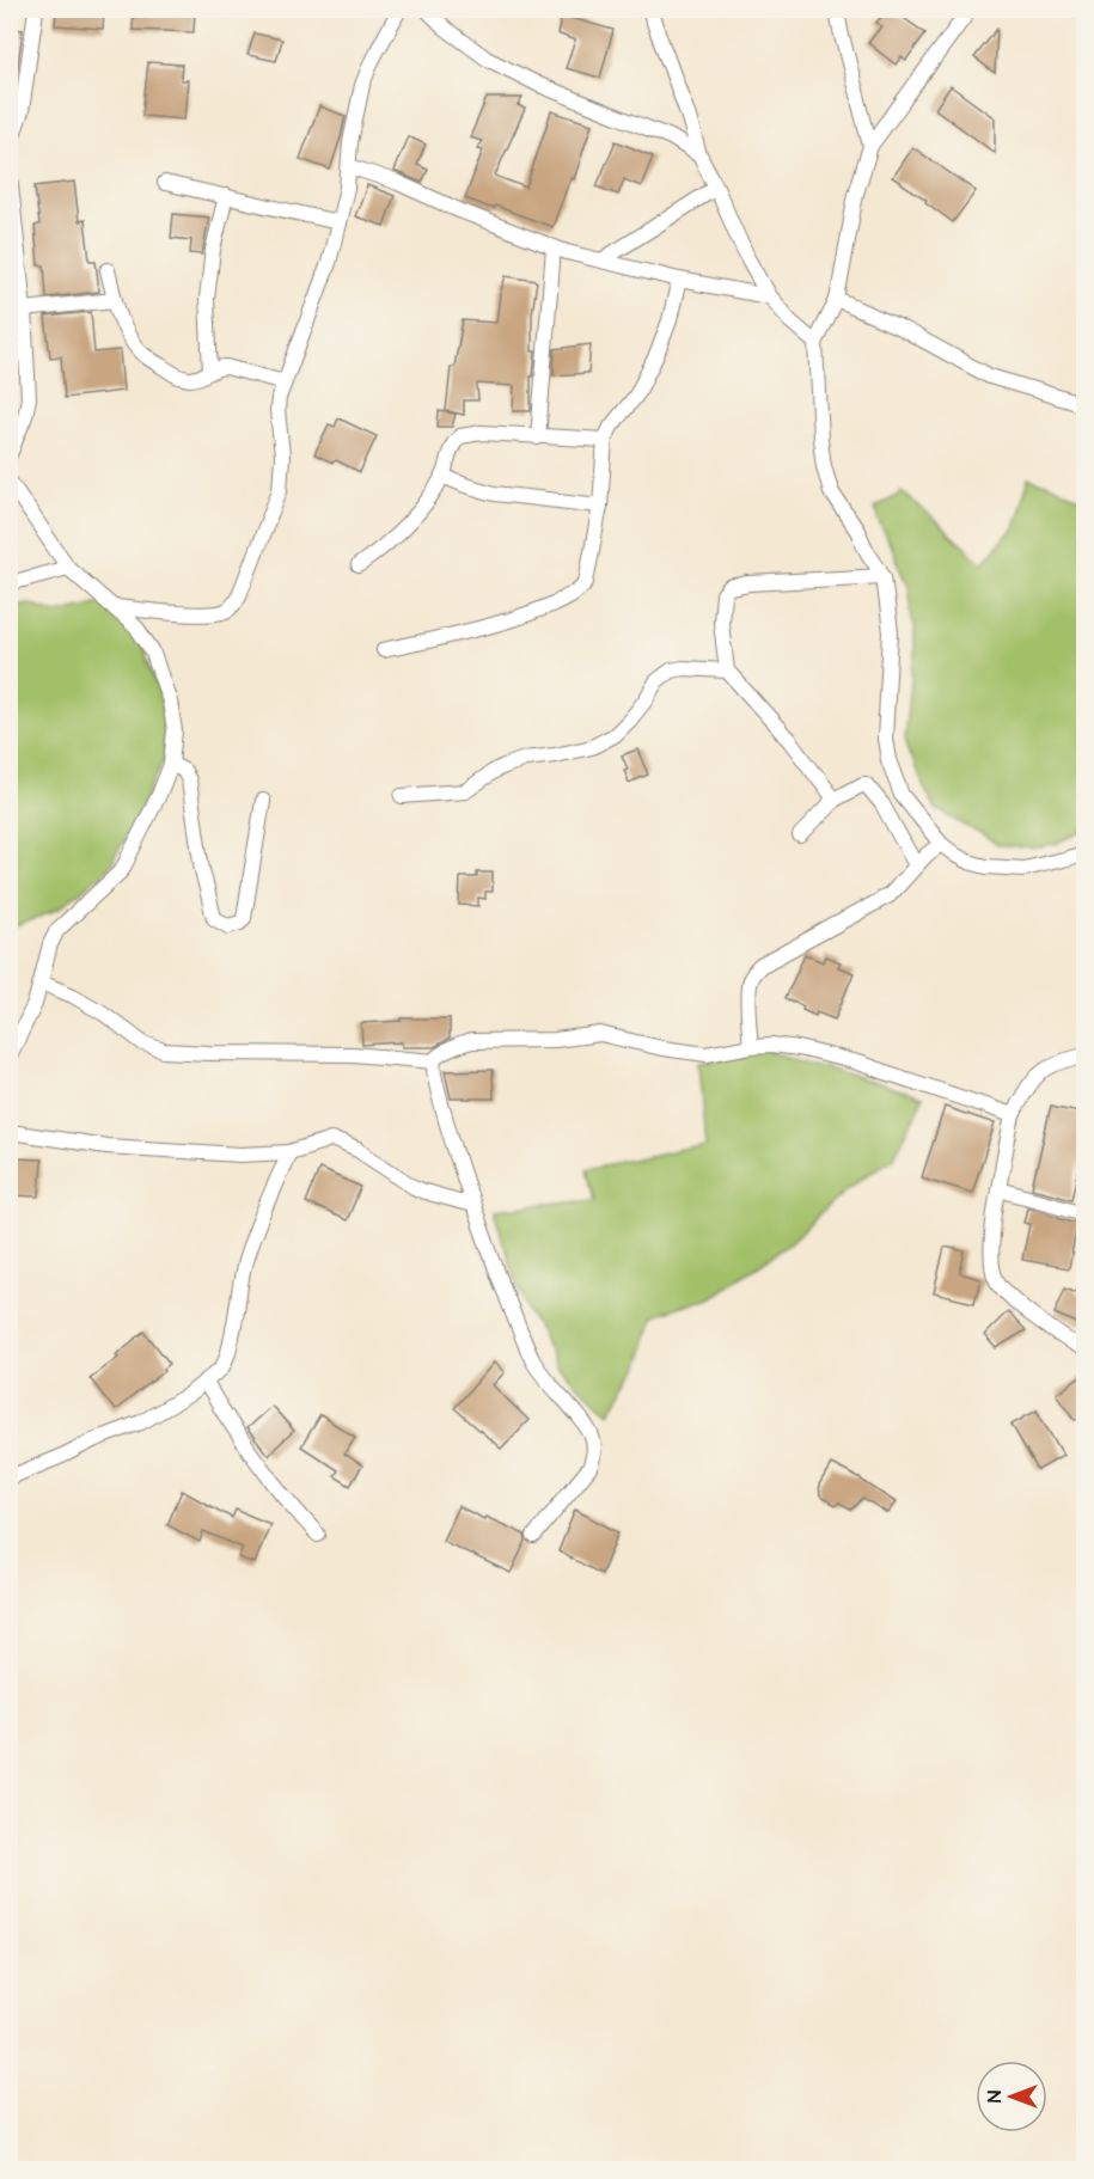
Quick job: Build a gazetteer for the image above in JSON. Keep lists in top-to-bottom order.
{
  "north": "left"
}
